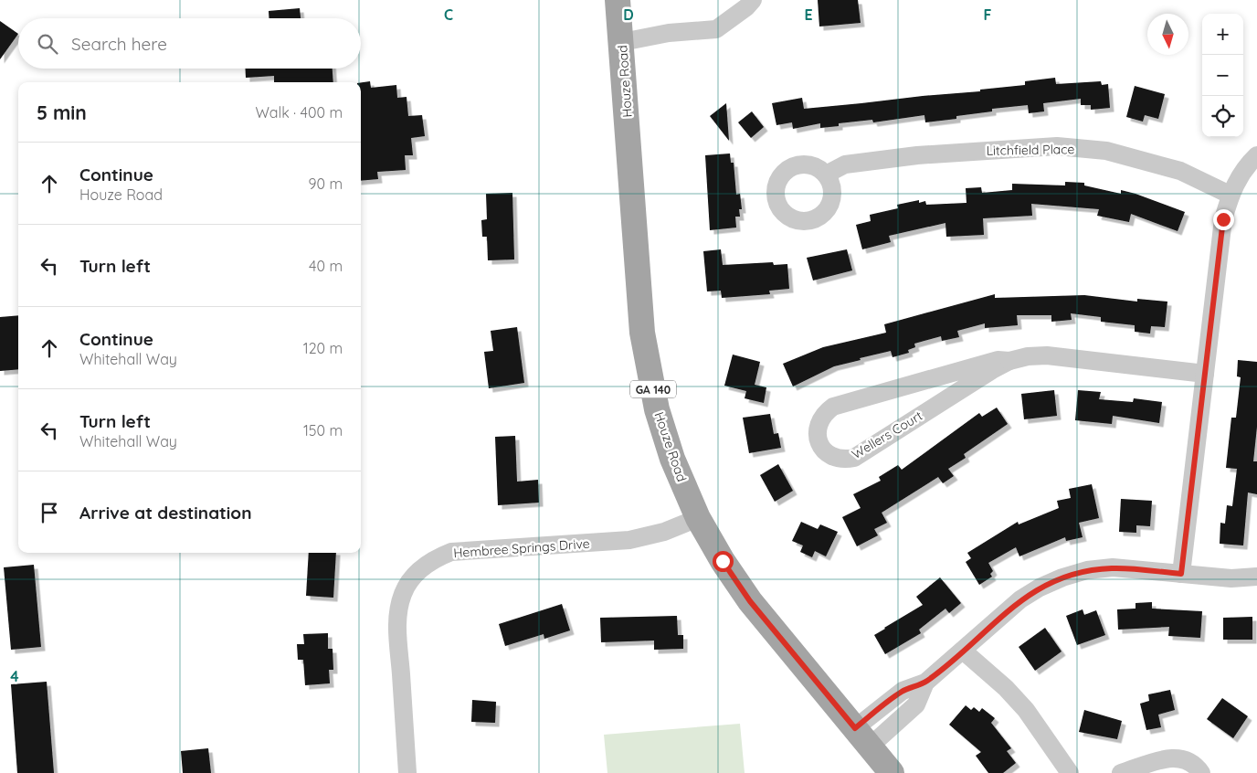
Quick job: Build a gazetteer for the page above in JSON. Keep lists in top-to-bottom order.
{
  "streets": {
    "main road": ["Houze Road", "GA 140"],
    "street": ["Litchfield Place", "Wellers Court", "Hembree Springs Drive"]
  },
  "crossings": [
    ["Houze Road", "Hembree Springs Drive"]
  ],
  "north": "bottom",
  "page": {
    "map_buttons": ["+", "−"],
    "search": "Search here",
    "heading": ["5 min", "Walk · 400 m"],
    "list": [
      ["Continue", "Houze Road", "90 m"],
      ["Turn left", "40 m"],
      ["Continue", "Whitehall Way", "120 m"],
      ["Turn left", "Whitehall Way", "150 m"],
      "Arrive at destination"
    ]
  },
  "grid": {
    "columns": [
      "C",
      "D",
      "E",
      "F"
    ],
    "rows": ["4"]
  }
}
